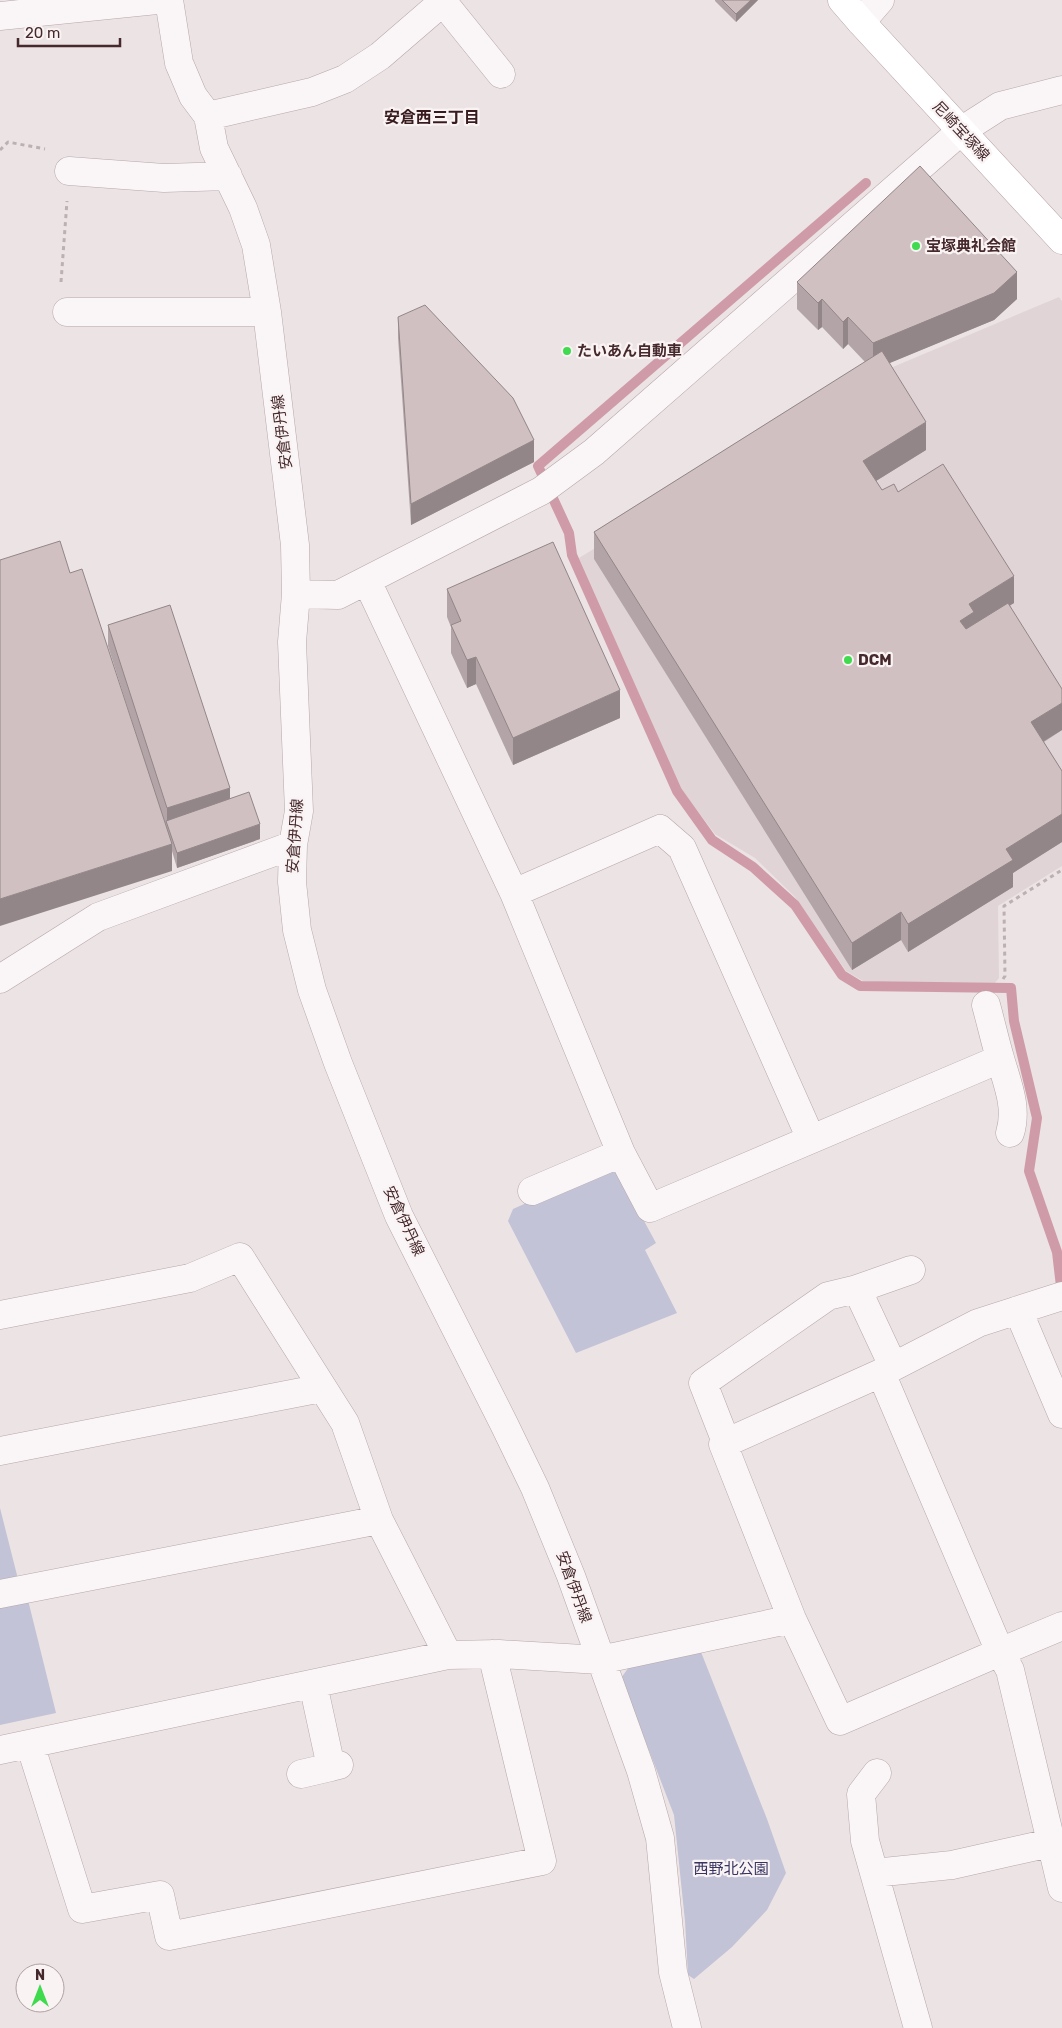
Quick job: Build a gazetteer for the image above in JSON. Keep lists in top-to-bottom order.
{
  "streets": {
    "main road": ["尼崎宝塚線"],
    "street": ["安倉伊丹線"]
  },
  "districts": ["安倉西三丁目"],
  "parks": ["西野北公園"],
  "places": ["宝塚典礼会館", "たいあん自動車", "DCM"],
  "scale_bar": "20 m",
  "north": "top"
}
